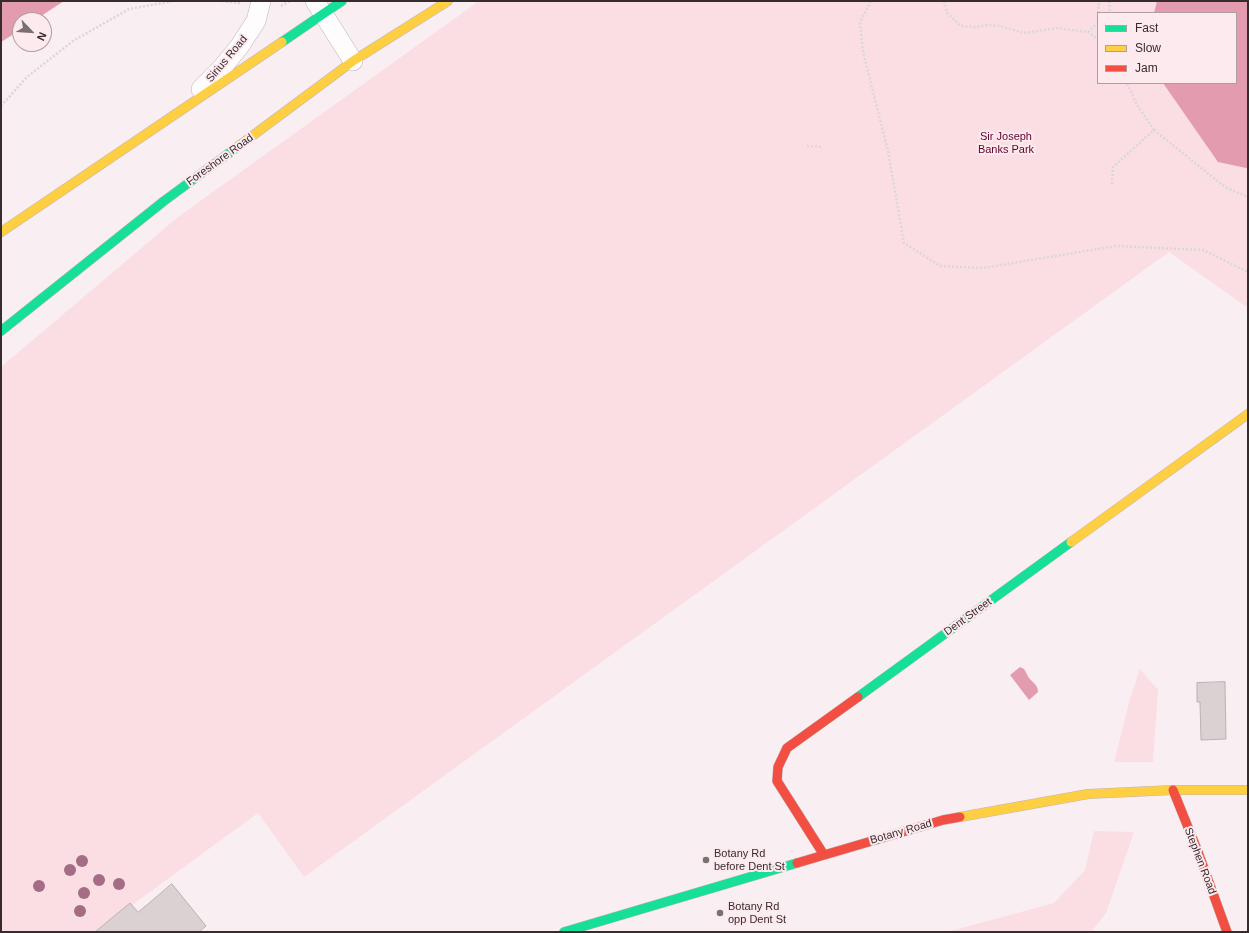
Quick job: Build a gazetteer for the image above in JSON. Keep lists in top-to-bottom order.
{
  "streets": {
    "main road": [
      "Foreshore Road",
      "Dent Street",
      "Botany Road",
      "Stephen Road"
    ],
    "street": ["Sirius Road"]
  },
  "crossings": [
    ["Dent Street", "Botany Road"],
    ["Botany Road", "Stephen Road"]
  ],
  "parks": ["Sir Joseph Banks Park"],
  "places": ["Botany Rd before Dent St", "Botany Rd opp Dent St"],
  "legend": ["Fast", "Slow", "Jam"],
  "north": "bottom right"
}
